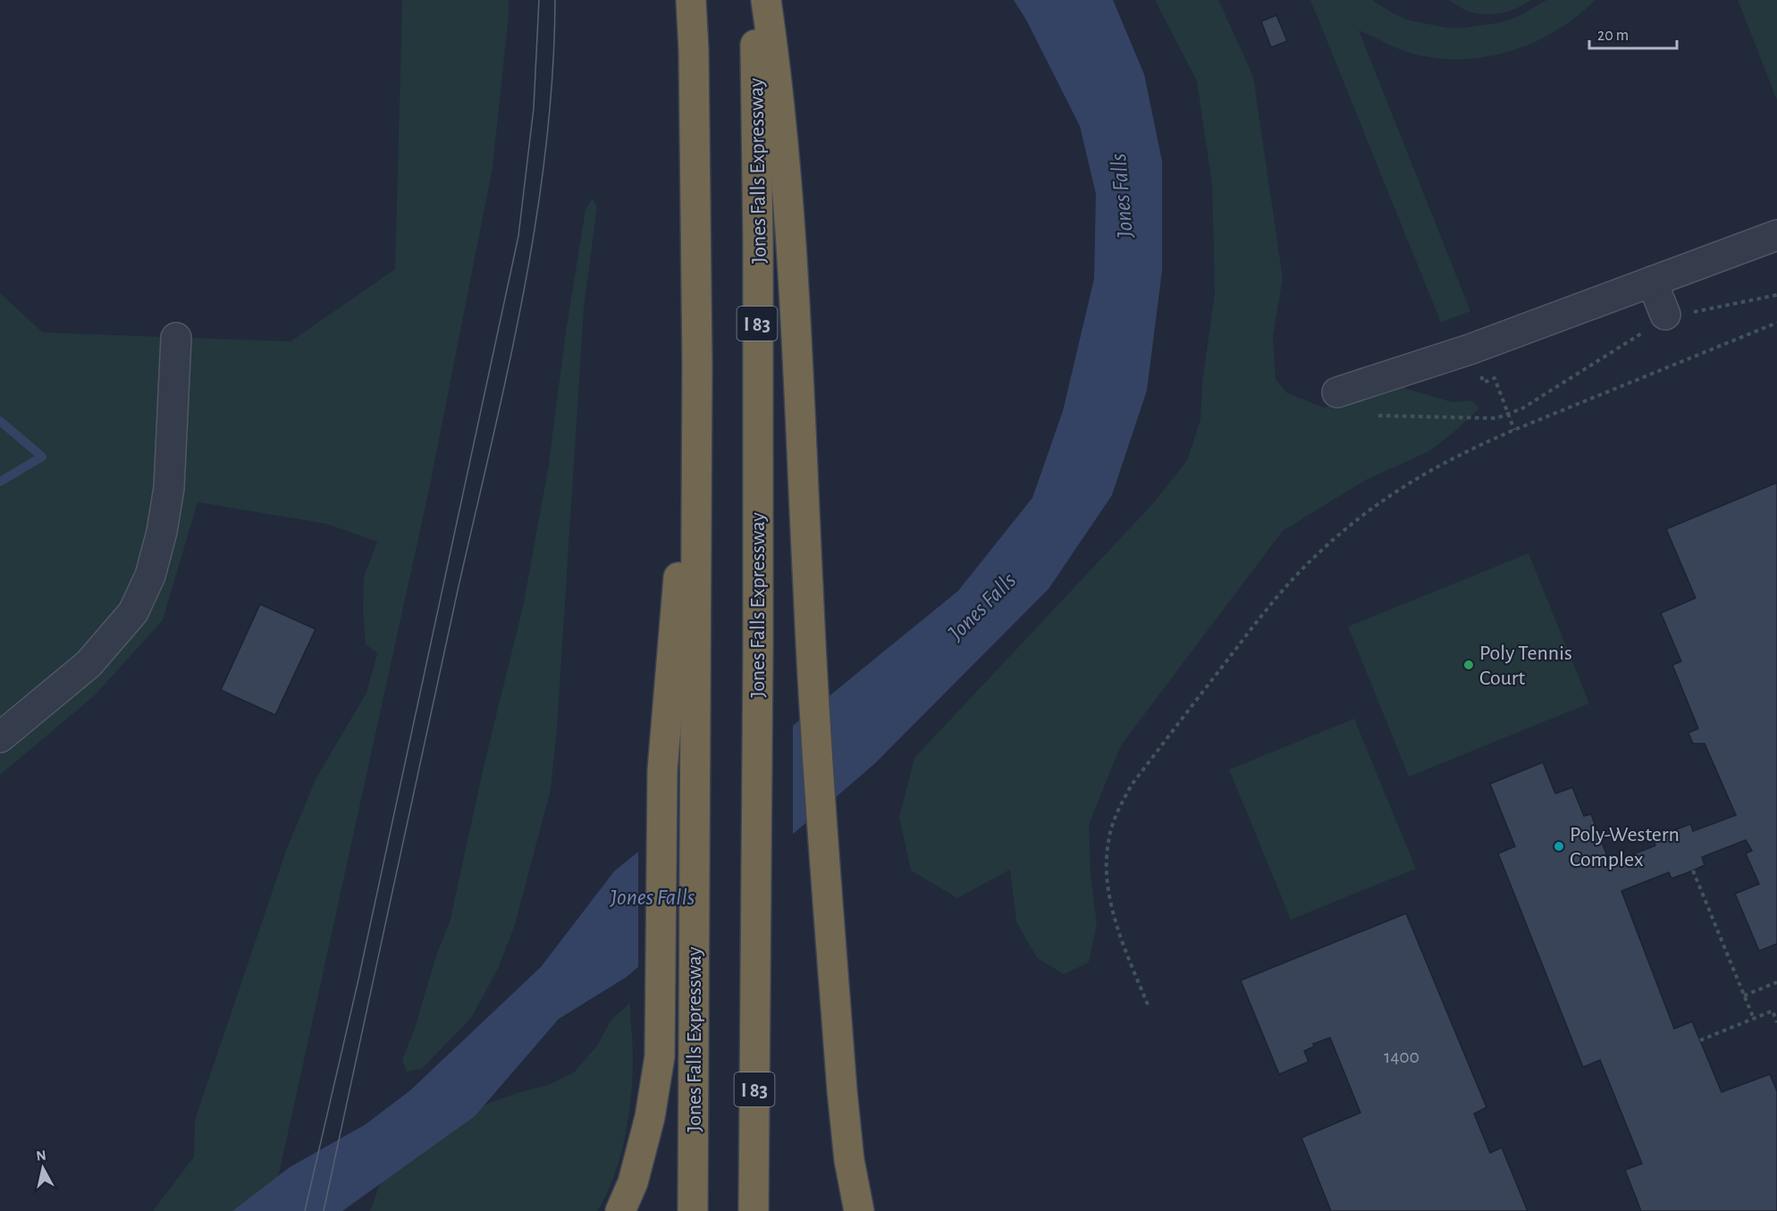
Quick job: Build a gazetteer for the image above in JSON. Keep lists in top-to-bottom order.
{
  "streets": {
    "highway": ["Jones Falls Expressway", "I 83"]
  },
  "water": ["Jones Falls"],
  "places": ["Poly Tennis Court", "Poly-Western Complex"],
  "house_numbers": ["1400"],
  "scale_bar": "20 m",
  "north": "top"
}
